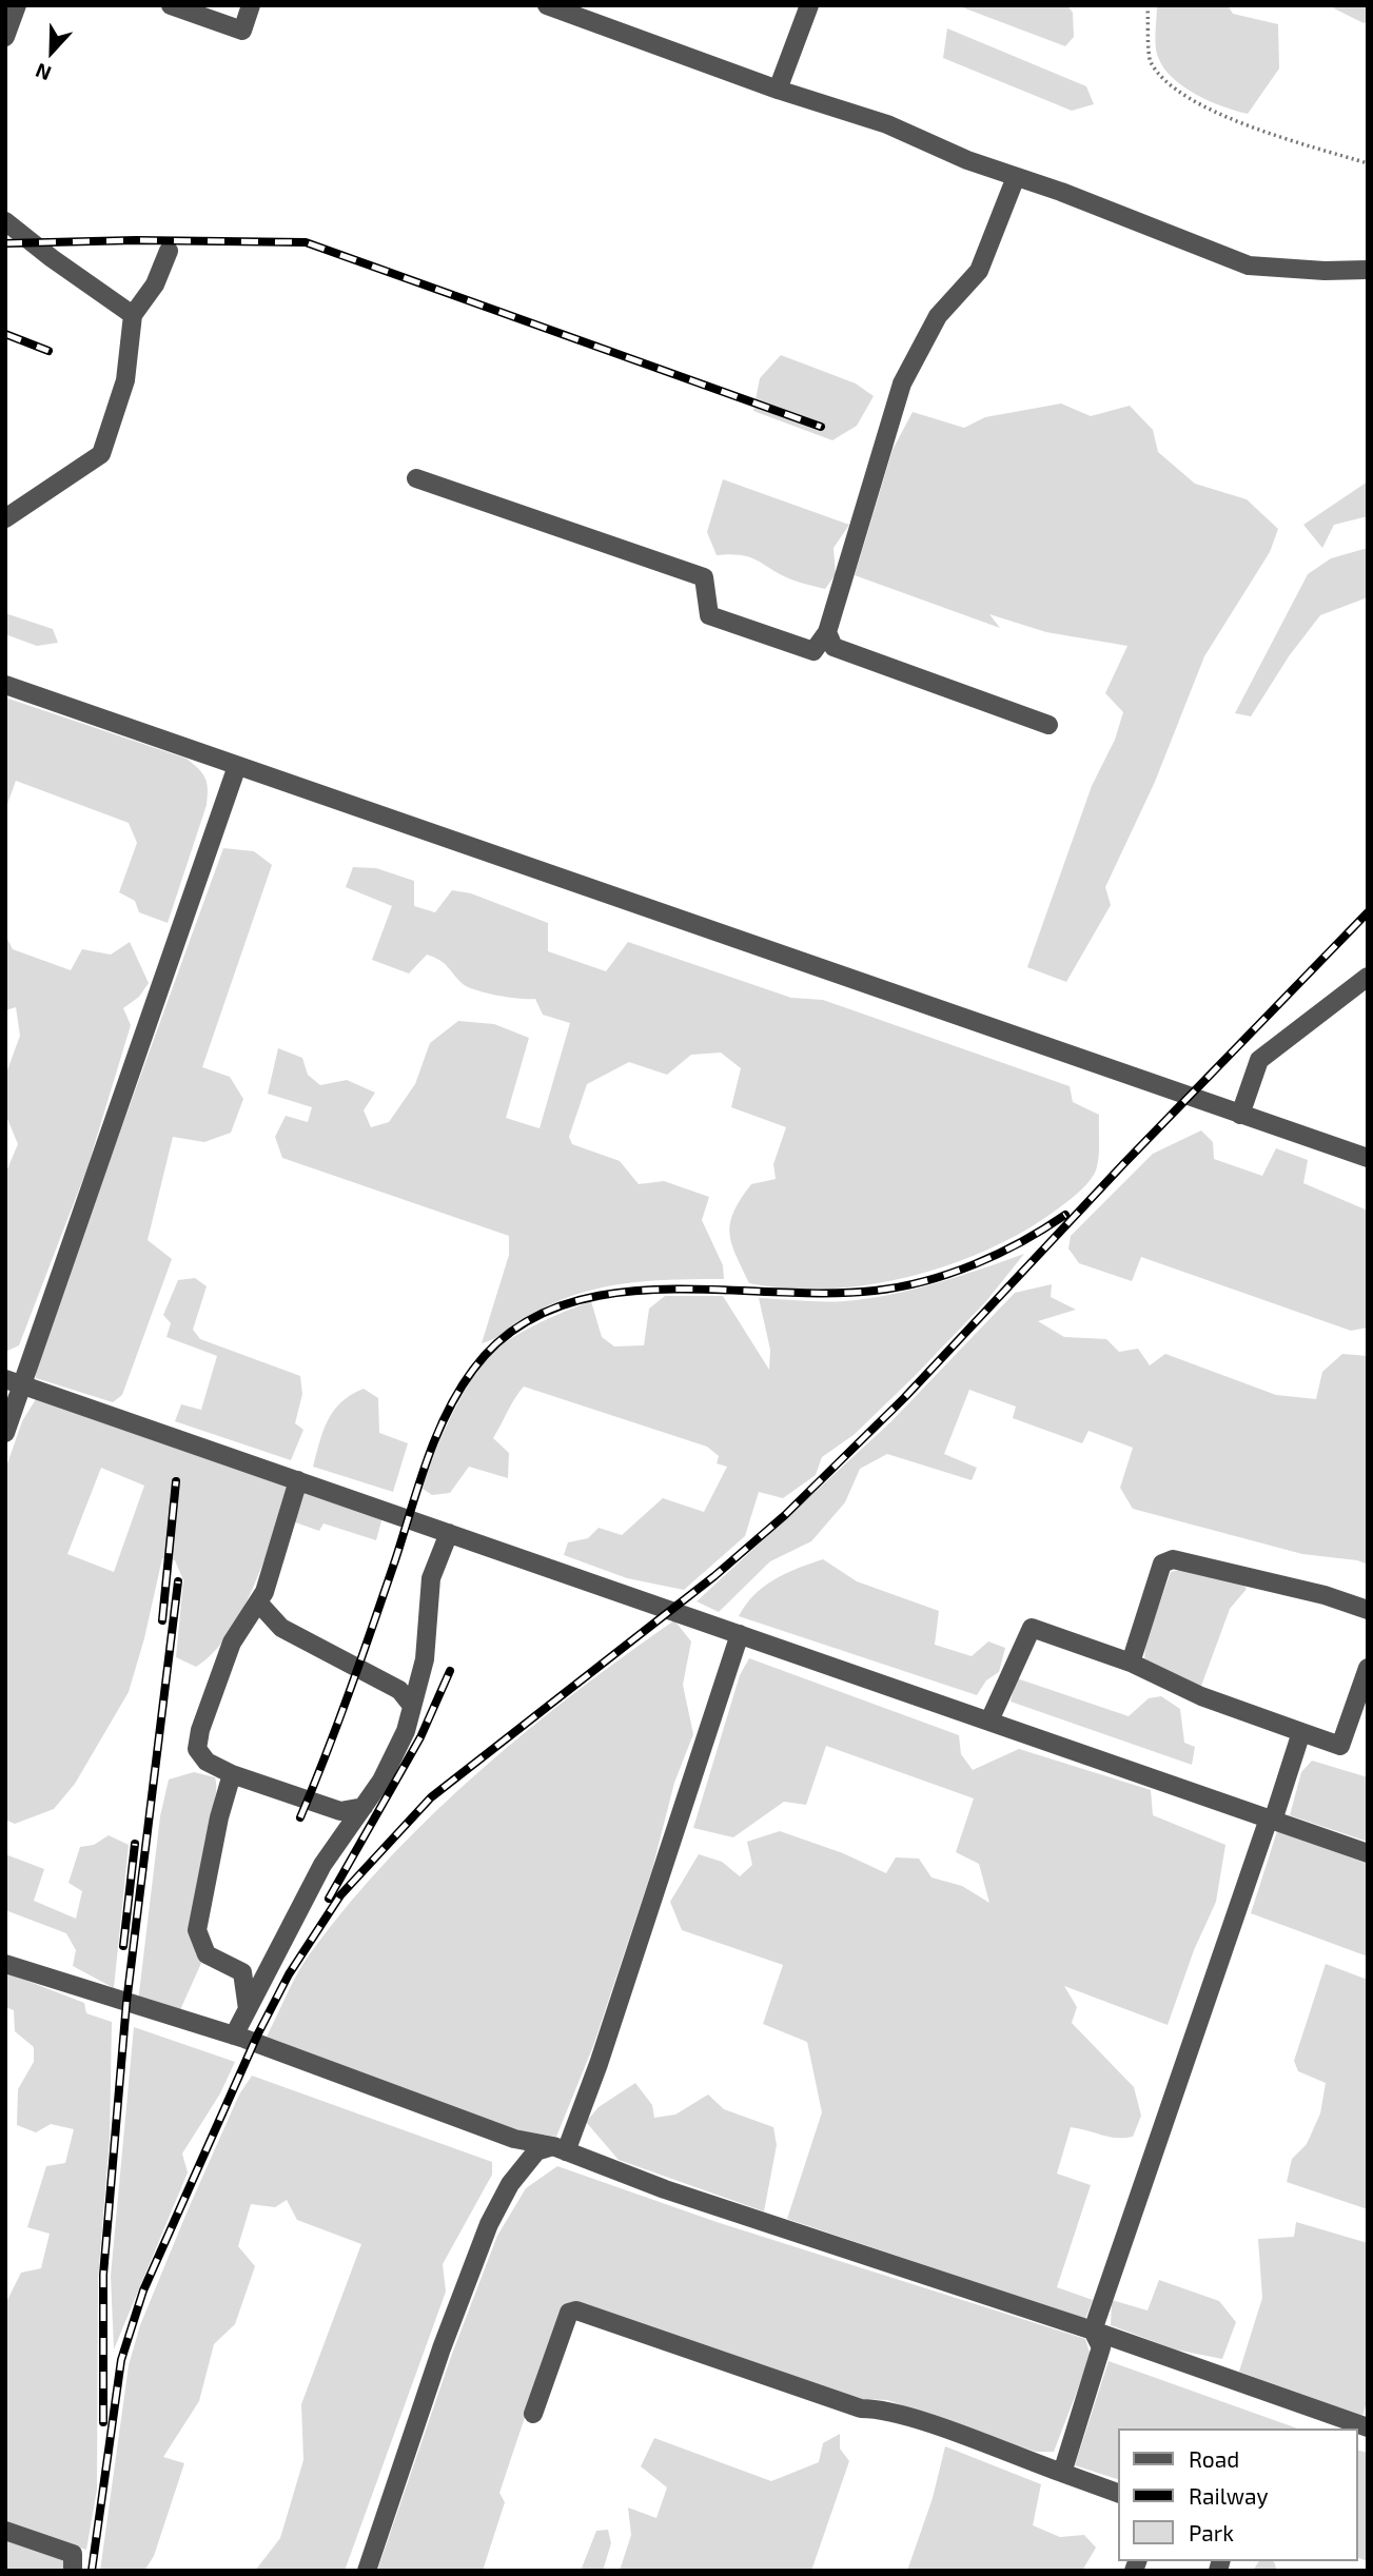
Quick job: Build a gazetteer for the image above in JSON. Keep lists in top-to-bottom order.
{
  "legend": ["Road", "Railway", "Park"],
  "north": "bottom"
}
